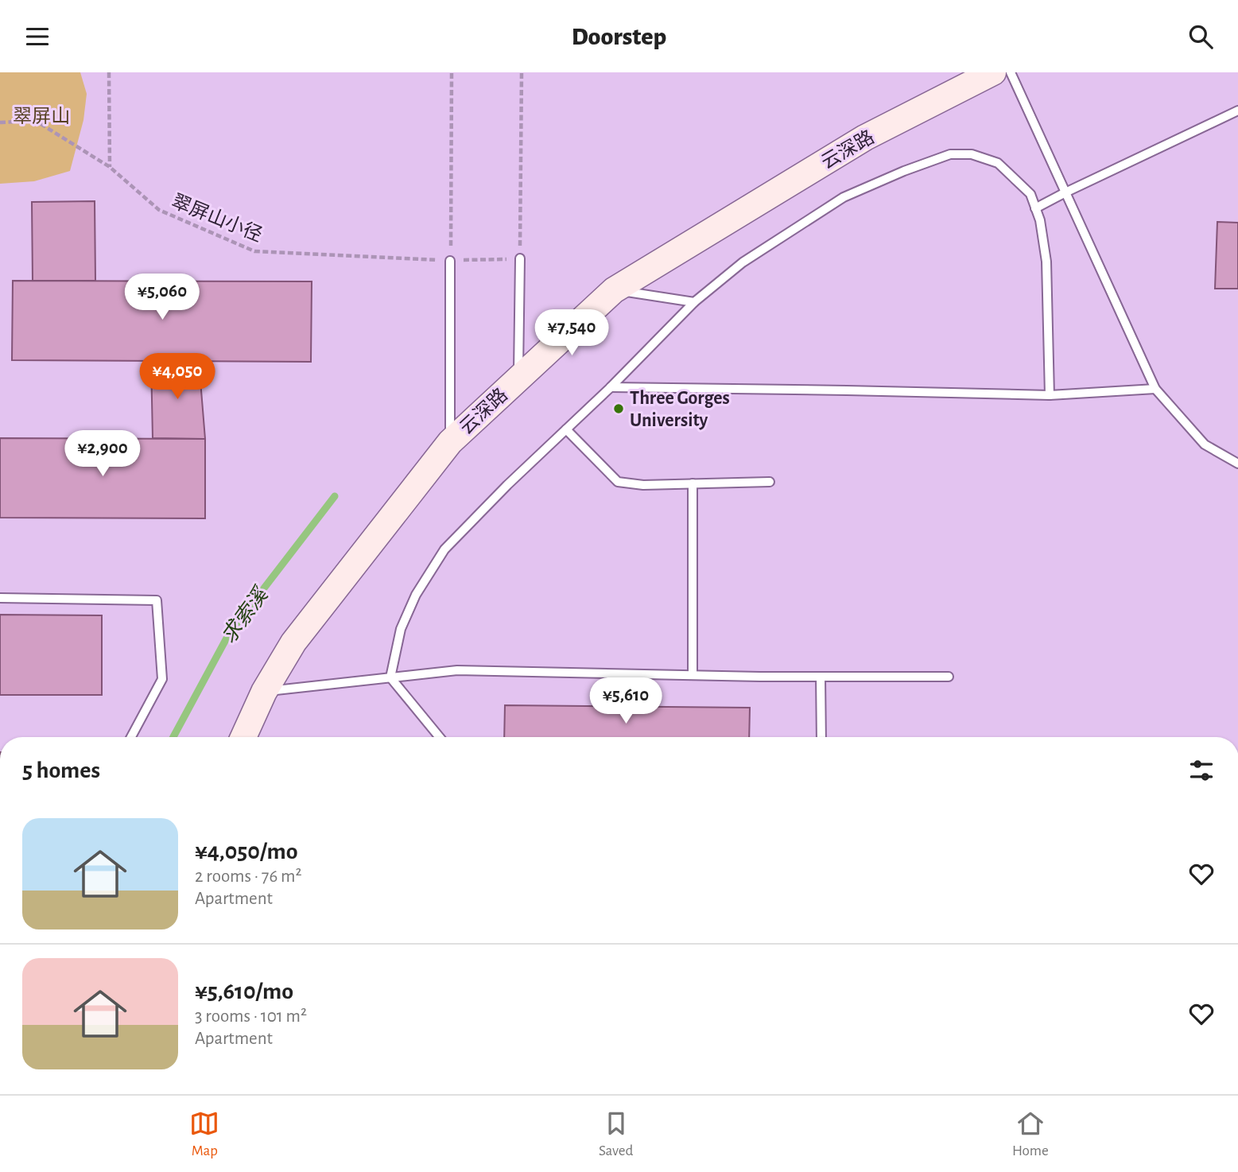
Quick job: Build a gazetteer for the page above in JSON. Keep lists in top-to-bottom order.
{
  "streets": {
    "street": ["云深路"],
    "path": ["翠屏山小径"]
  },
  "water": ["求索溪"],
  "parks": ["翠屏山"],
  "places": ["Three Gorges University"],
  "page": {
    "header": "Doorstep",
    "price": [
      "¥5,060",
      "¥7,540",
      "¥4,050",
      "¥2,900",
      "¥5,610"
    ],
    "heading": "5 homes",
    "list": [
      {
        "name": "¥4,050/mo",
        "note": "2 rooms · 76 m² · Apartment"
      },
      {
        "name": "¥5,610/mo",
        "note": "3 rooms · 101 m² · Apartment"
      }
    ],
    "tabs": ["Map", "Saved", "Home"]
  }
}
